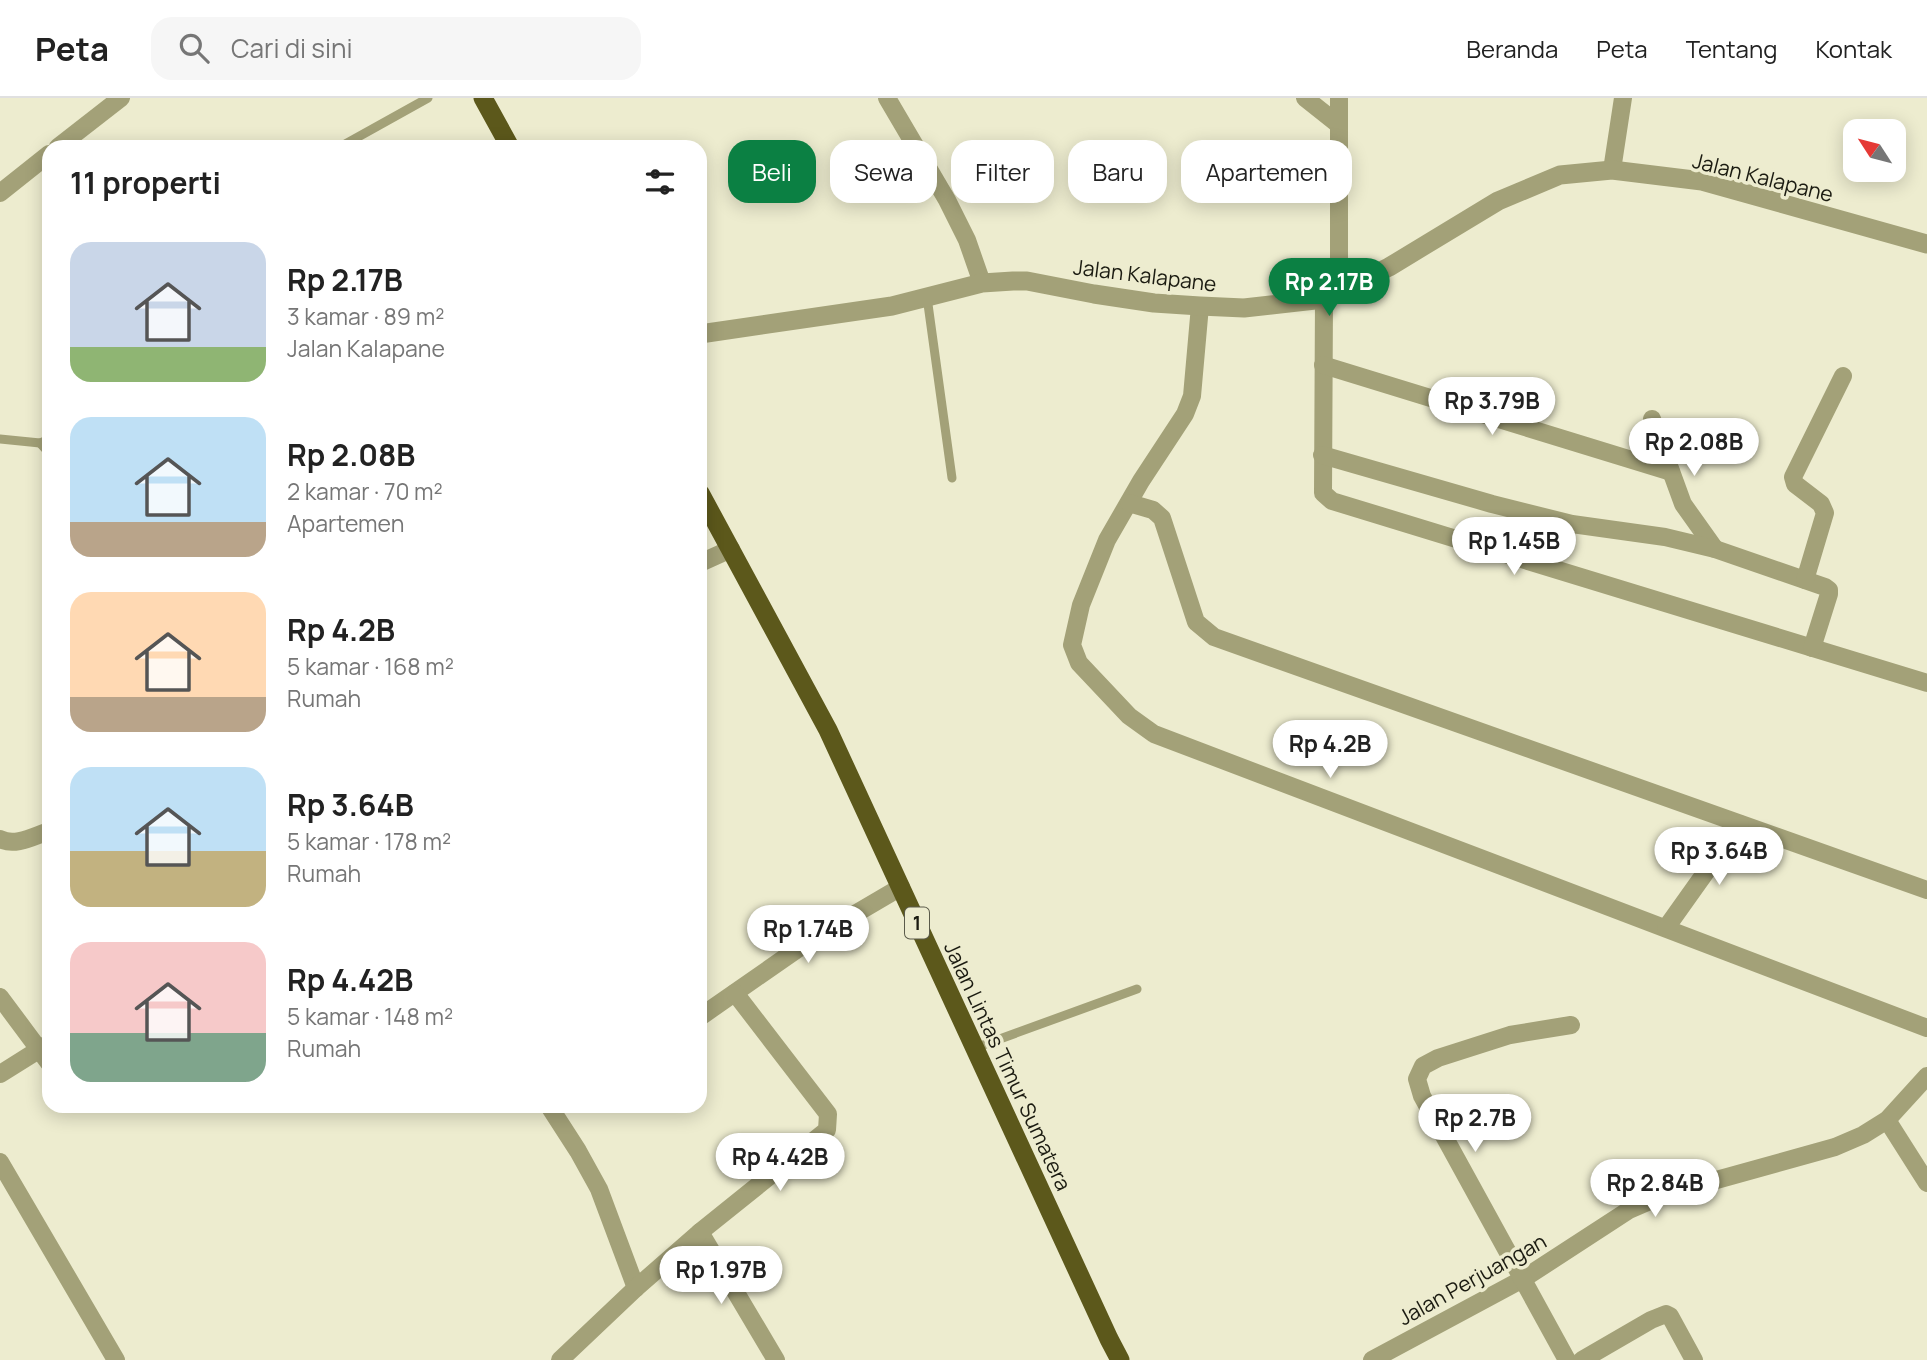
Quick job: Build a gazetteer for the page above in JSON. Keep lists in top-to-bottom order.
{
  "streets": {
    "highway": ["1", "Jalan Lintas Timur Sumatera"],
    "street": ["Jalan Kalapane", "Jalan Perjuangan"]
  },
  "north": "top left",
  "page": {
    "header": "Peta",
    "search": "Cari di sini",
    "nav": [
      "Beranda",
      "Peta",
      "Tentang",
      "Kontak"
    ],
    "chip": [
      "Beli",
      "Sewa",
      "Filter",
      "Baru",
      "Apartemen"
    ],
    "heading": "11 properti",
    "list": [
      {
        "name": "Rp 2.17B",
        "note": "3 kamar · 89 m² · Jalan Kalapane"
      },
      {
        "name": "Rp 2.08B",
        "note": "2 kamar · 70 m² · Apartemen"
      },
      {
        "name": "Rp 4.2B",
        "note": "5 kamar · 168 m² · Rumah"
      },
      {
        "name": "Rp 3.64B",
        "note": "5 kamar · 178 m² · Rumah"
      },
      {
        "name": "Rp 4.42B",
        "note": "5 kamar · 148 m² · Rumah"
      }
    ],
    "price": [
      "Rp 2.17B",
      "Rp 3.79B",
      "Rp 2.08B",
      "Rp 1.45B",
      "Rp 4.2B",
      "Rp 3.64B",
      "Rp 1.74B",
      "Rp 2.7B",
      "Rp 4.42B",
      "Rp 2.84B",
      "Rp 1.97B"
    ]
  }
}
